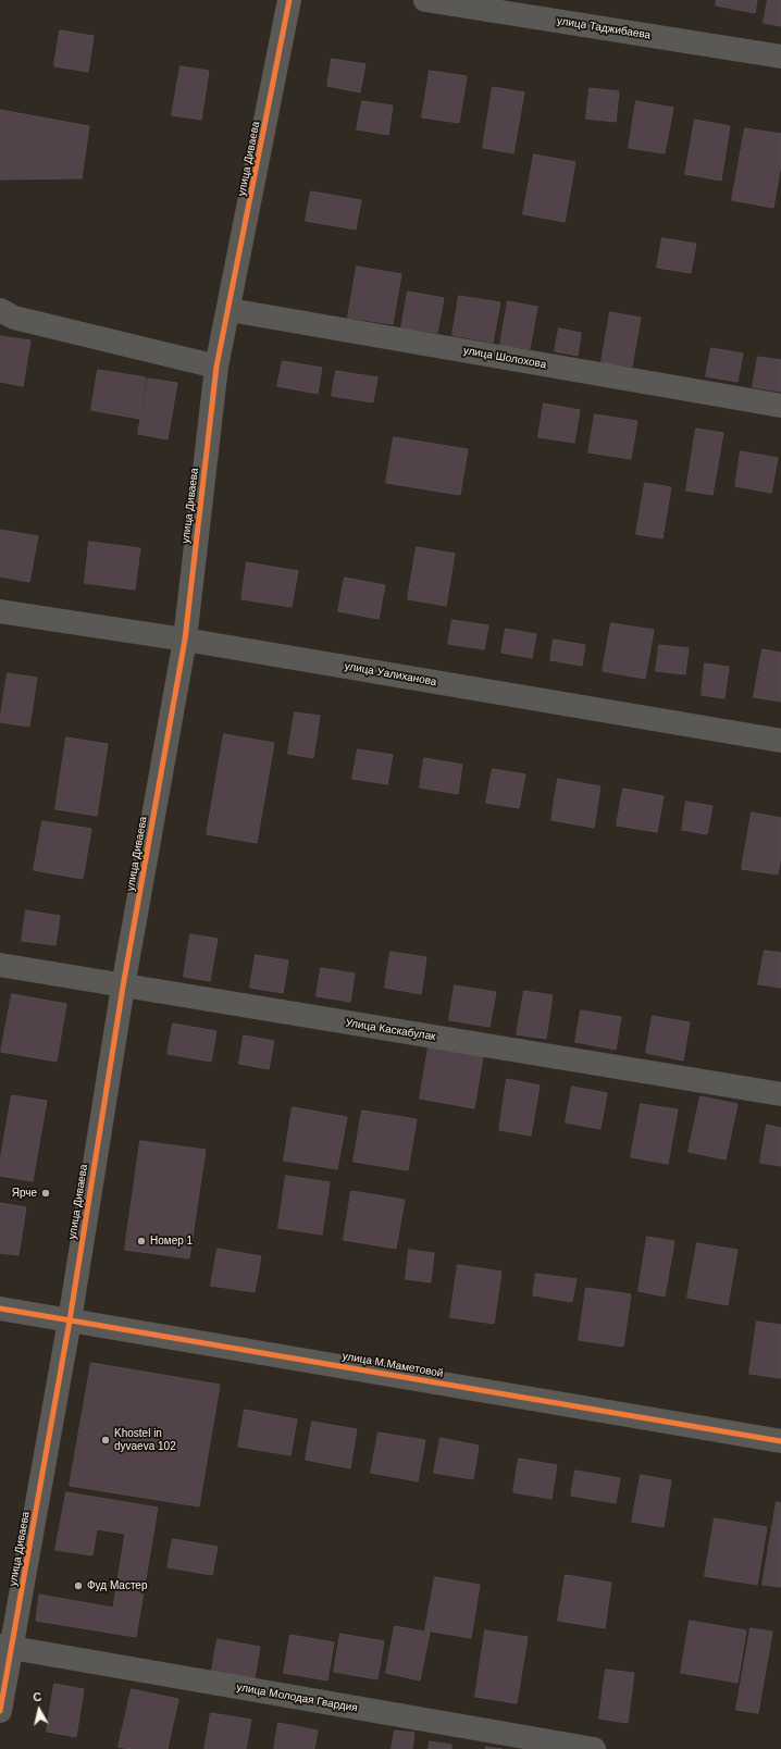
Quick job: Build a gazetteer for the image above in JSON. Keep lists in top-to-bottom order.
{
  "streets": {
    "street": [
      "улица Таджибаева",
      "улица Диваева",
      "улица Шолохова",
      "улица Уалиханова",
      "Улица Каскабулак",
      "улица М.Маметовой",
      "улица Молодая Гвардия"
    ]
  },
  "crossings": [
    ["улица Диваева", "улица Шолохова"],
    ["улица Диваева", "улица Уалиханова"],
    ["улица Диваева", "Улица Каскабулак"],
    ["улица Диваева", "улица М.Маметовой"],
    ["улица Диваева", "улица Молодая Гвардия"]
  ],
  "places": [
    "Ярче",
    "Номер 1",
    "Khostel in dyvaeva 102",
    "Фуд Мастер"
  ],
  "north": "top"
}
